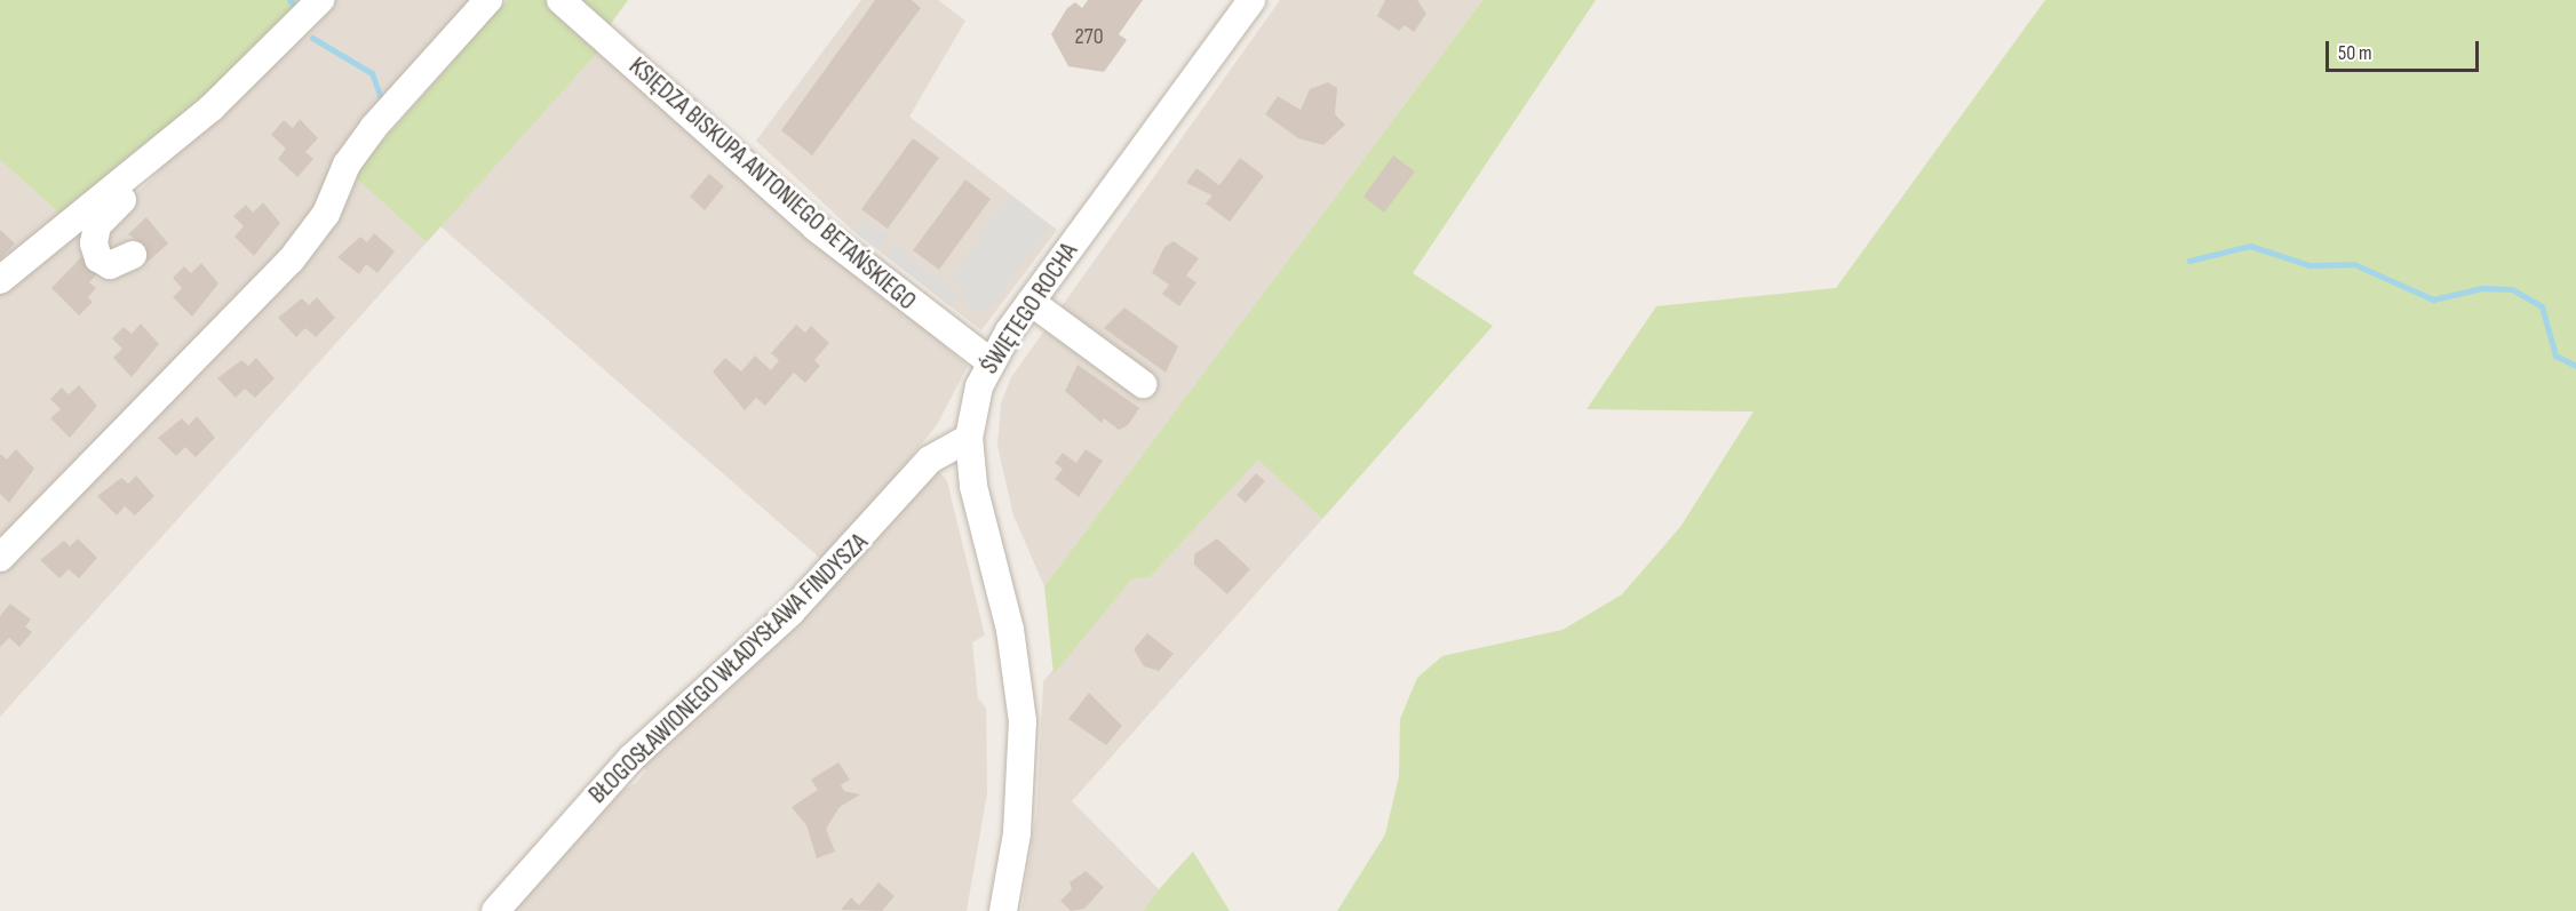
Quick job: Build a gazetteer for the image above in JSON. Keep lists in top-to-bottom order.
{
  "streets": {
    "street": ["KSIĘDZA BISKUPA ANTONIEGO BETAŃSKIEGO", "ŚWIĘTEGO ROCHA", "BŁOGOSŁAWIONEGO WŁADYSŁAWA FINDYSZA"]
  },
  "crossings": [
    ["KSIĘDZA BISKUPA ANTONIEGO BETAŃSKIEGO", "ŚWIĘTEGO ROCHA"],
    ["ŚWIĘTEGO ROCHA", "BŁOGOSŁAWIONEGO WŁADYSŁAWA FINDYSZA"]
  ],
  "house_numbers": ["270"],
  "scale_bar": "50 m"
}
